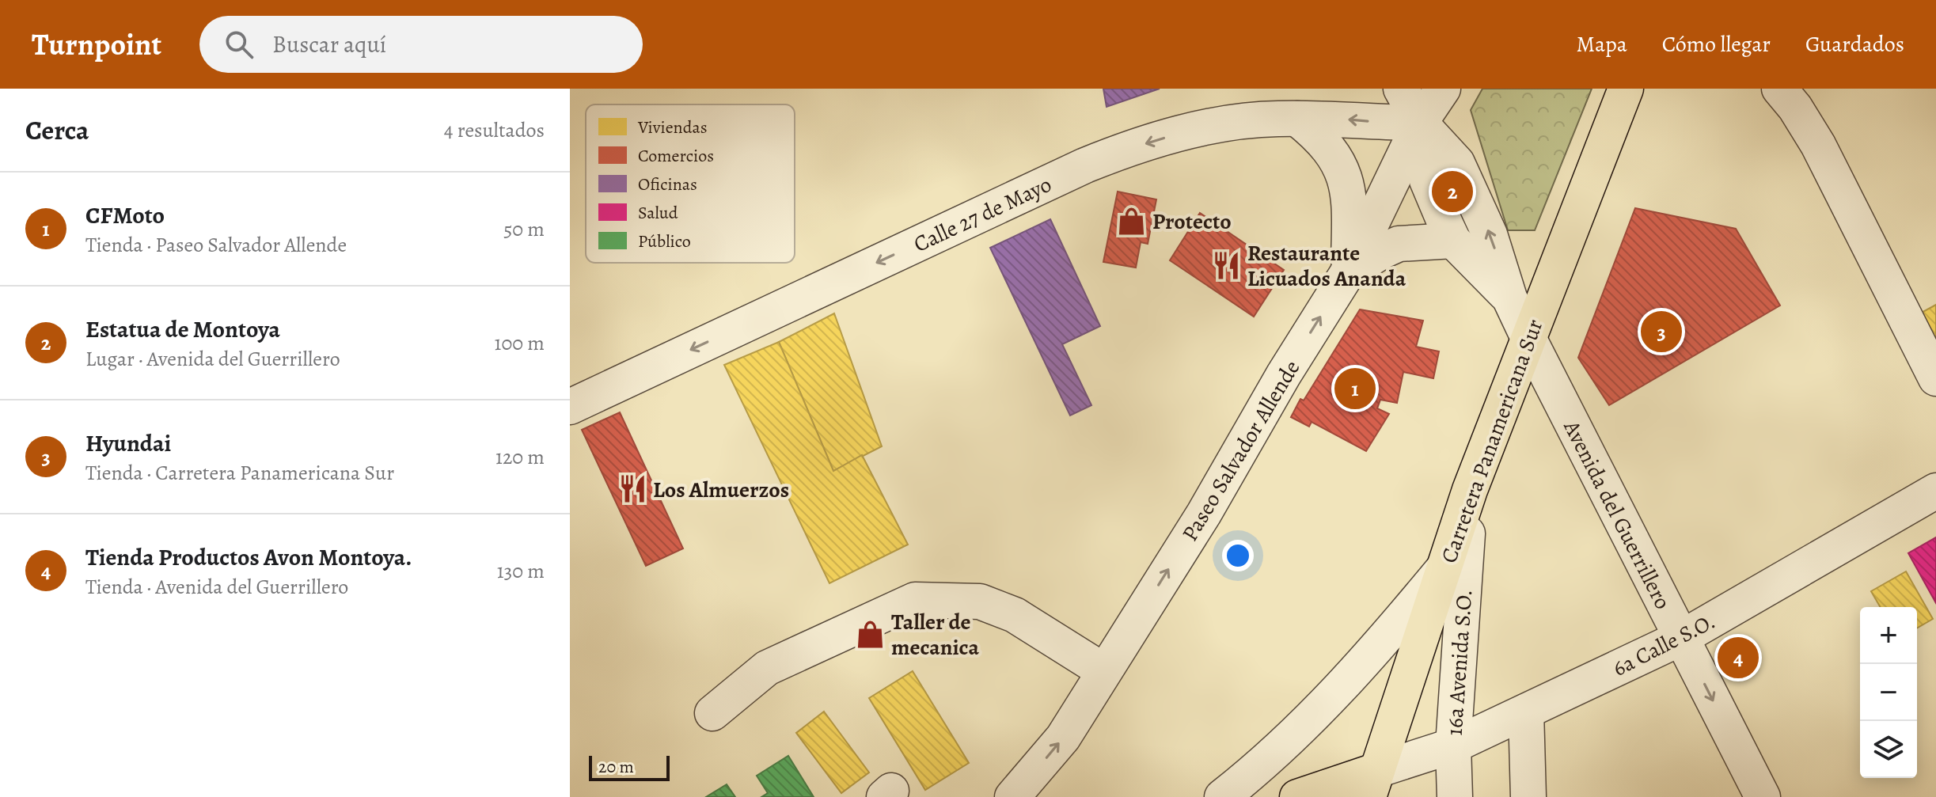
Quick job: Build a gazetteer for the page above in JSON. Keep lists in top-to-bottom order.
{
  "streets": {
    "main road": ["Carretera Panamericana Sur"],
    "street": [
      "Calle 27 de Mayo",
      "Paseo Salvador Allende",
      "Avenida del Guerrillero",
      "6a Calle S.O.",
      "16a Avenida S.O."
    ]
  },
  "crossings": [
    ["Calle 27 de Mayo", "Paseo Salvador Allende"],
    ["Calle 27 de Mayo", "Avenida del Guerrillero"],
    ["Carretera Panamericana Sur", "Avenida del Guerrillero"],
    ["Carretera Panamericana Sur", "6a Calle S.O."],
    ["Carretera Panamericana Sur", "16a Avenida S.O."],
    ["Paseo Salvador Allende", "Avenida del Guerrillero"],
    ["Avenida del Guerrillero", "6a Calle S.O."],
    ["6a Calle S.O.", "16a Avenida S.O."]
  ],
  "one_way": ["Calle 27 de Mayo"],
  "places": {
    "shop": ["Protecto", "Taller de mecanica"],
    "restaurant": ["Restaurante Licuados Ananda", "Los Almuerzos"]
  },
  "legend": [
    "Viviendas",
    "Comercios",
    "Oficinas",
    "Salud",
    "Público"
  ],
  "scale_bar": "20 m",
  "page": {
    "header": "Turnpoint",
    "search": "Buscar aquí",
    "nav": ["Mapa", "Cómo llegar", "Guardados"],
    "heading": ["Cerca", "4 resultados"],
    "pins": [
      "2",
      "3",
      "1",
      "4"
    ],
    "list": [
      {
        "mark": "1",
        "name": "CFMoto",
        "note": "Tienda · Paseo Salvador Allende",
        "value": "50 m"
      },
      {
        "mark": "2",
        "name": "Estatua de Montoya",
        "note": "Lugar · Avenida del Guerrillero",
        "value": "100 m"
      },
      {
        "mark": "3",
        "name": "Hyundai",
        "note": "Tienda · Carretera Panamericana Sur",
        "value": "120 m"
      },
      {
        "mark": "4",
        "name": "Tienda Productos Avon Montoya.",
        "note": "Tienda · Avenida del Guerrillero",
        "value": "130 m"
      }
    ],
    "map_buttons": ["+", "−"],
    "scale": "20 m"
  }
}
